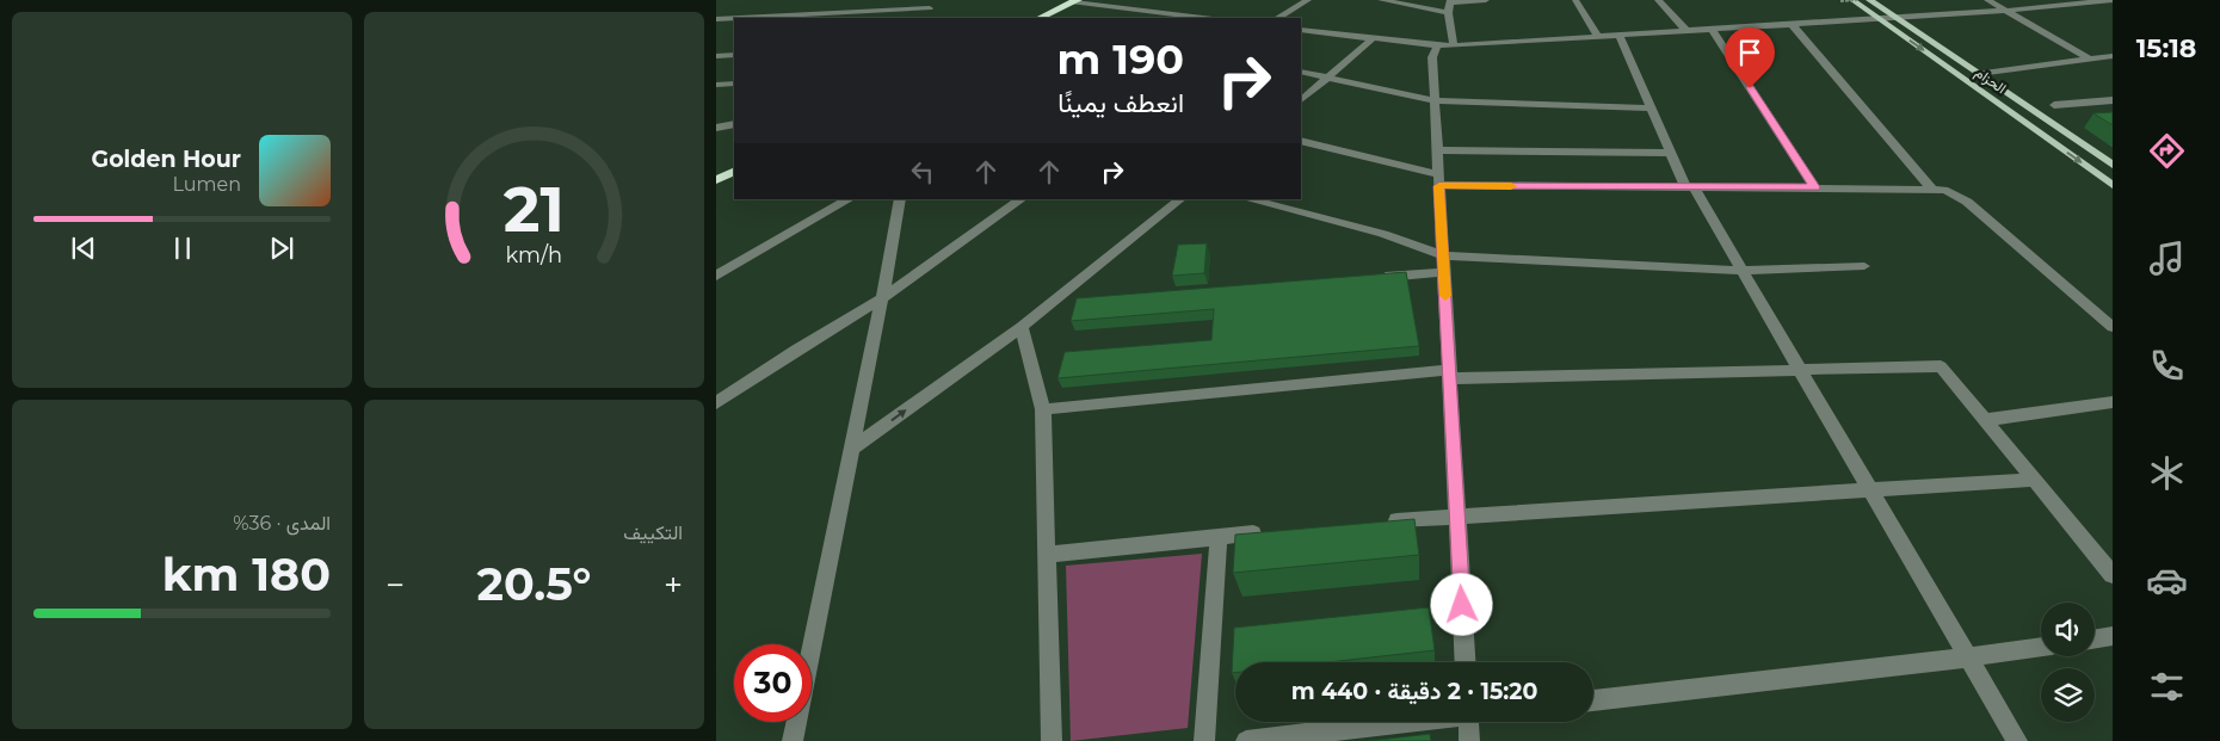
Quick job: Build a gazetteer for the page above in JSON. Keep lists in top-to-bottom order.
{
  "streets": {
    "main road": ["الحزام"]
  },
  "page": {
    "tabs": "15:18",
    "turn": ["190 m", "انعطف يمينًا"],
    "song": ["Golden Hour", "Lumen"],
    "tile": [
      "التكييف",
      ["المدى · 36%", "180 km"]
    ],
    "heat": ["−", "20.5°", "+"],
    "limit": "30",
    "trip": "15:20 · 2 دقيقة · 440 m",
    "gauge": ["21", "km/h"]
  }
}
